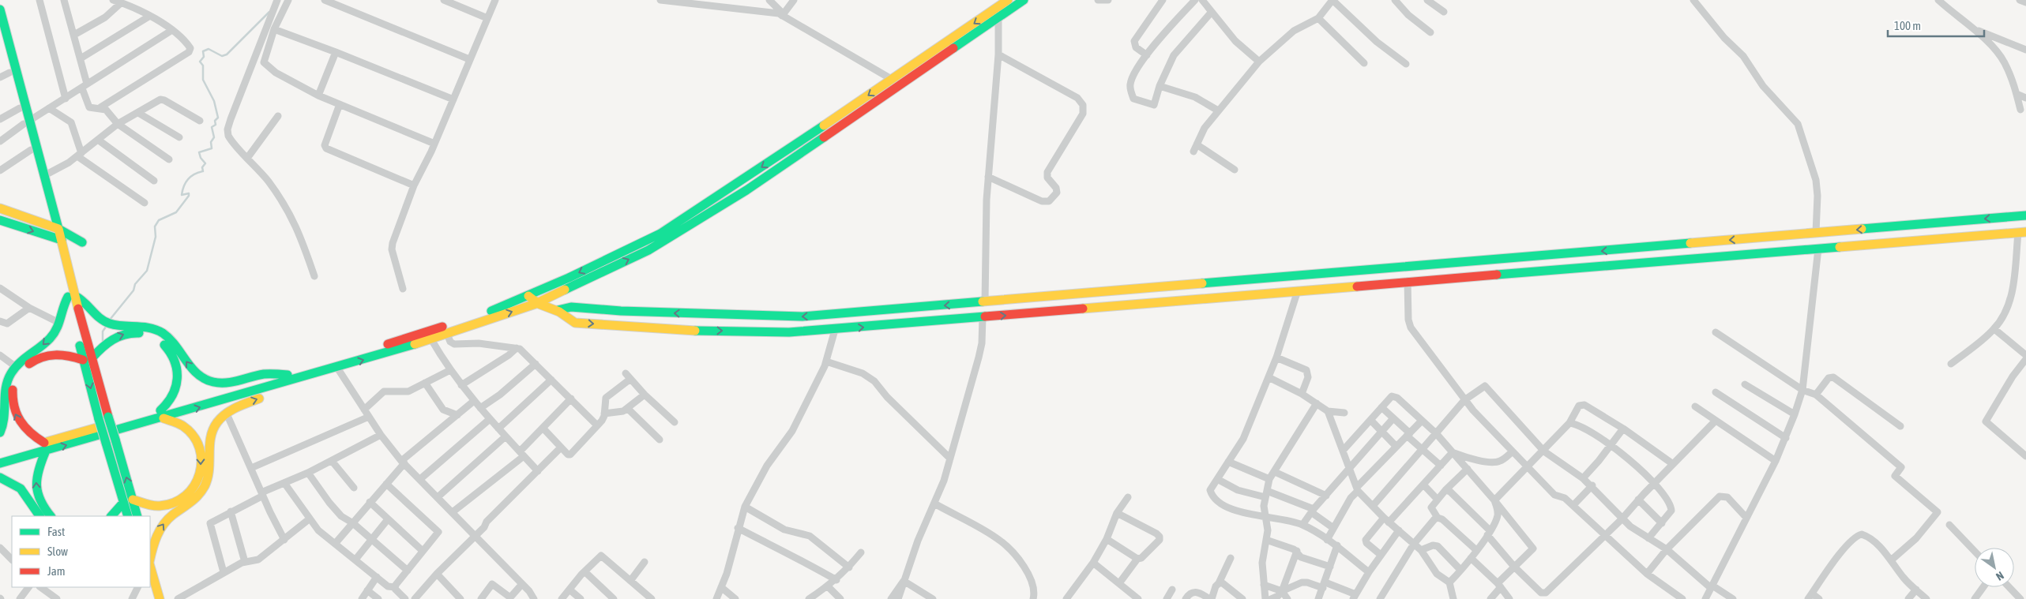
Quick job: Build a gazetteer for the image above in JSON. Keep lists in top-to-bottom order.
{
  "legend": ["Fast", "Slow", "Jam"],
  "scale_bar": "100 m",
  "north": "bottom right"
}
